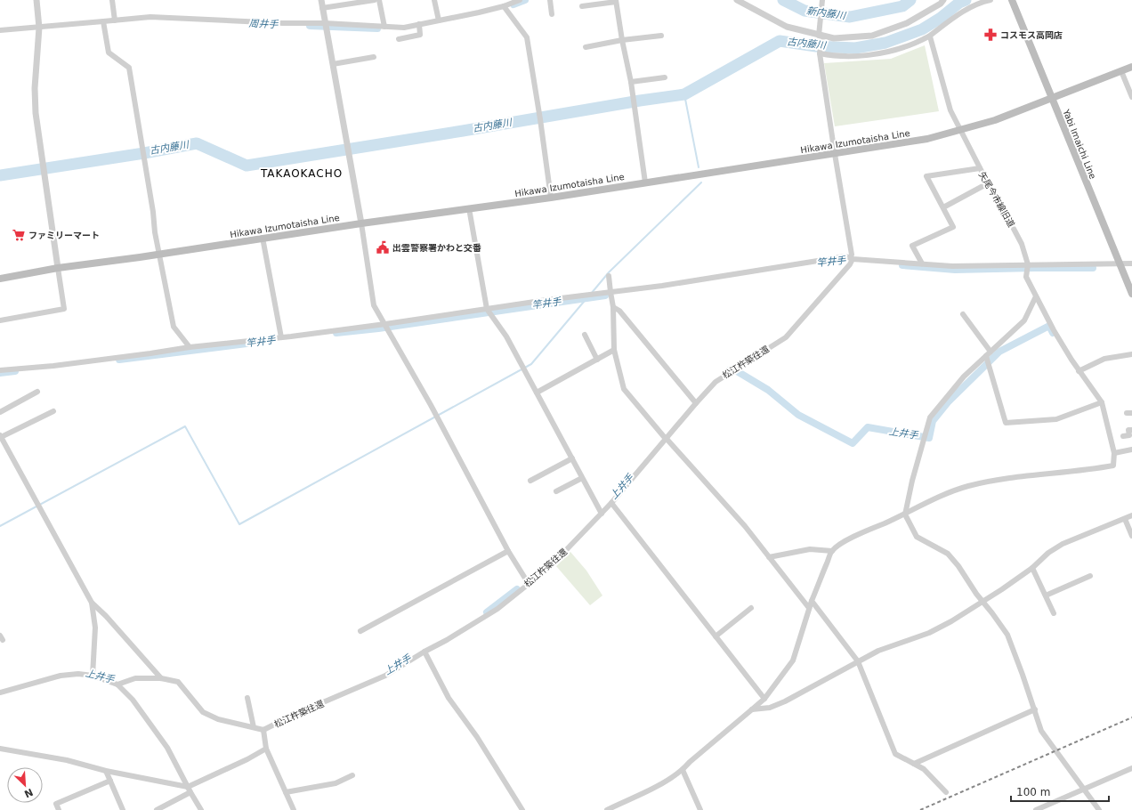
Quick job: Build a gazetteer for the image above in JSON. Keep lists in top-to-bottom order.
{
  "streets": {
    "main road": ["Hikawa Izumotaisha Line", "Yabi Imaichi Line"],
    "street": ["矢尾今市線旧道", "松江杵築往還"]
  },
  "crossings": [
    ["Hikawa Izumotaisha Line", "Yabi Imaichi Line"],
    ["Hikawa Izumotaisha Line", "矢尾今市線旧道"]
  ],
  "districts": ["TAKAOKACHO"],
  "water": [
    "新内藤川",
    "周井手",
    "古内藤川",
    "竿井手",
    "上井手"
  ],
  "places": {
    "pharmacy": ["コスモス高岡店"],
    "supermarket": ["ファミリーマート"],
    "public building": ["出雲警察署かわと交番"]
  },
  "scale_bar": "100 m",
  "north": "bottom right"
}
